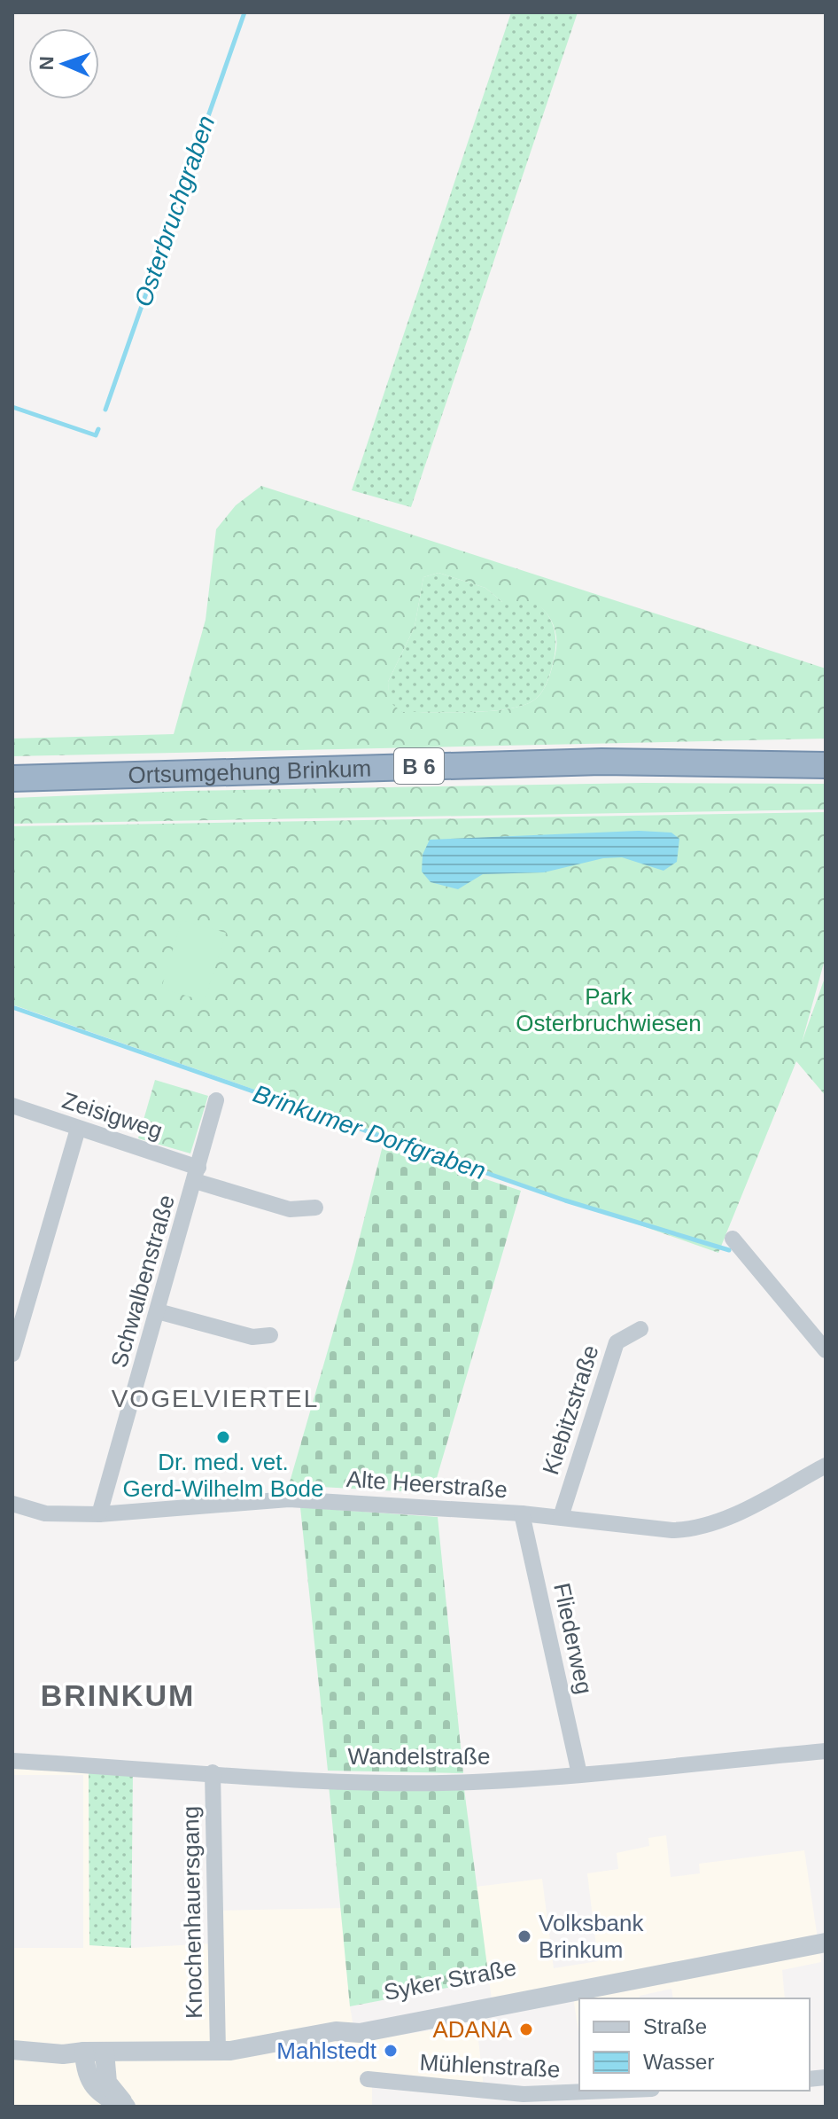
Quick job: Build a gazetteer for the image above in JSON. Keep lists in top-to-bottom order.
{
  "streets": {
    "highway": ["B 6", "Ortsumgehung Brinkum"],
    "street": [
      "Zeisigweg",
      "Schwalbenstraße",
      "Kiebitzstraße",
      "Alte Heerstraße",
      "Fliederweg",
      "Wandelstraße",
      "Knochenhauersgang",
      "Syker Straße",
      "Mühlenstraße"
    ]
  },
  "crossings": [
    ["Zeisigweg", "Schwalbenstraße"],
    ["Schwalbenstraße", "Alte Heerstraße"],
    ["Kiebitzstraße", "Alte Heerstraße"],
    ["Alte Heerstraße", "Fliederweg"],
    ["Fliederweg", "Wandelstraße"],
    ["Wandelstraße", "Knochenhauersgang"],
    ["Knochenhauersgang", "Syker Straße"]
  ],
  "districts": ["VOGELVIERTEL", "BRINKUM"],
  "water": ["Osterbruchgraben", "Brinkumer Dorfgraben"],
  "parks": ["Park Osterbruchwiesen"],
  "places": [
    "Dr. med. vet. Gerd-Wilhelm Bode",
    "Volksbank Brinkum",
    "ADANA",
    "Mahlstedt"
  ],
  "legend": ["Straße", "Wasser"],
  "north": "left"
}
